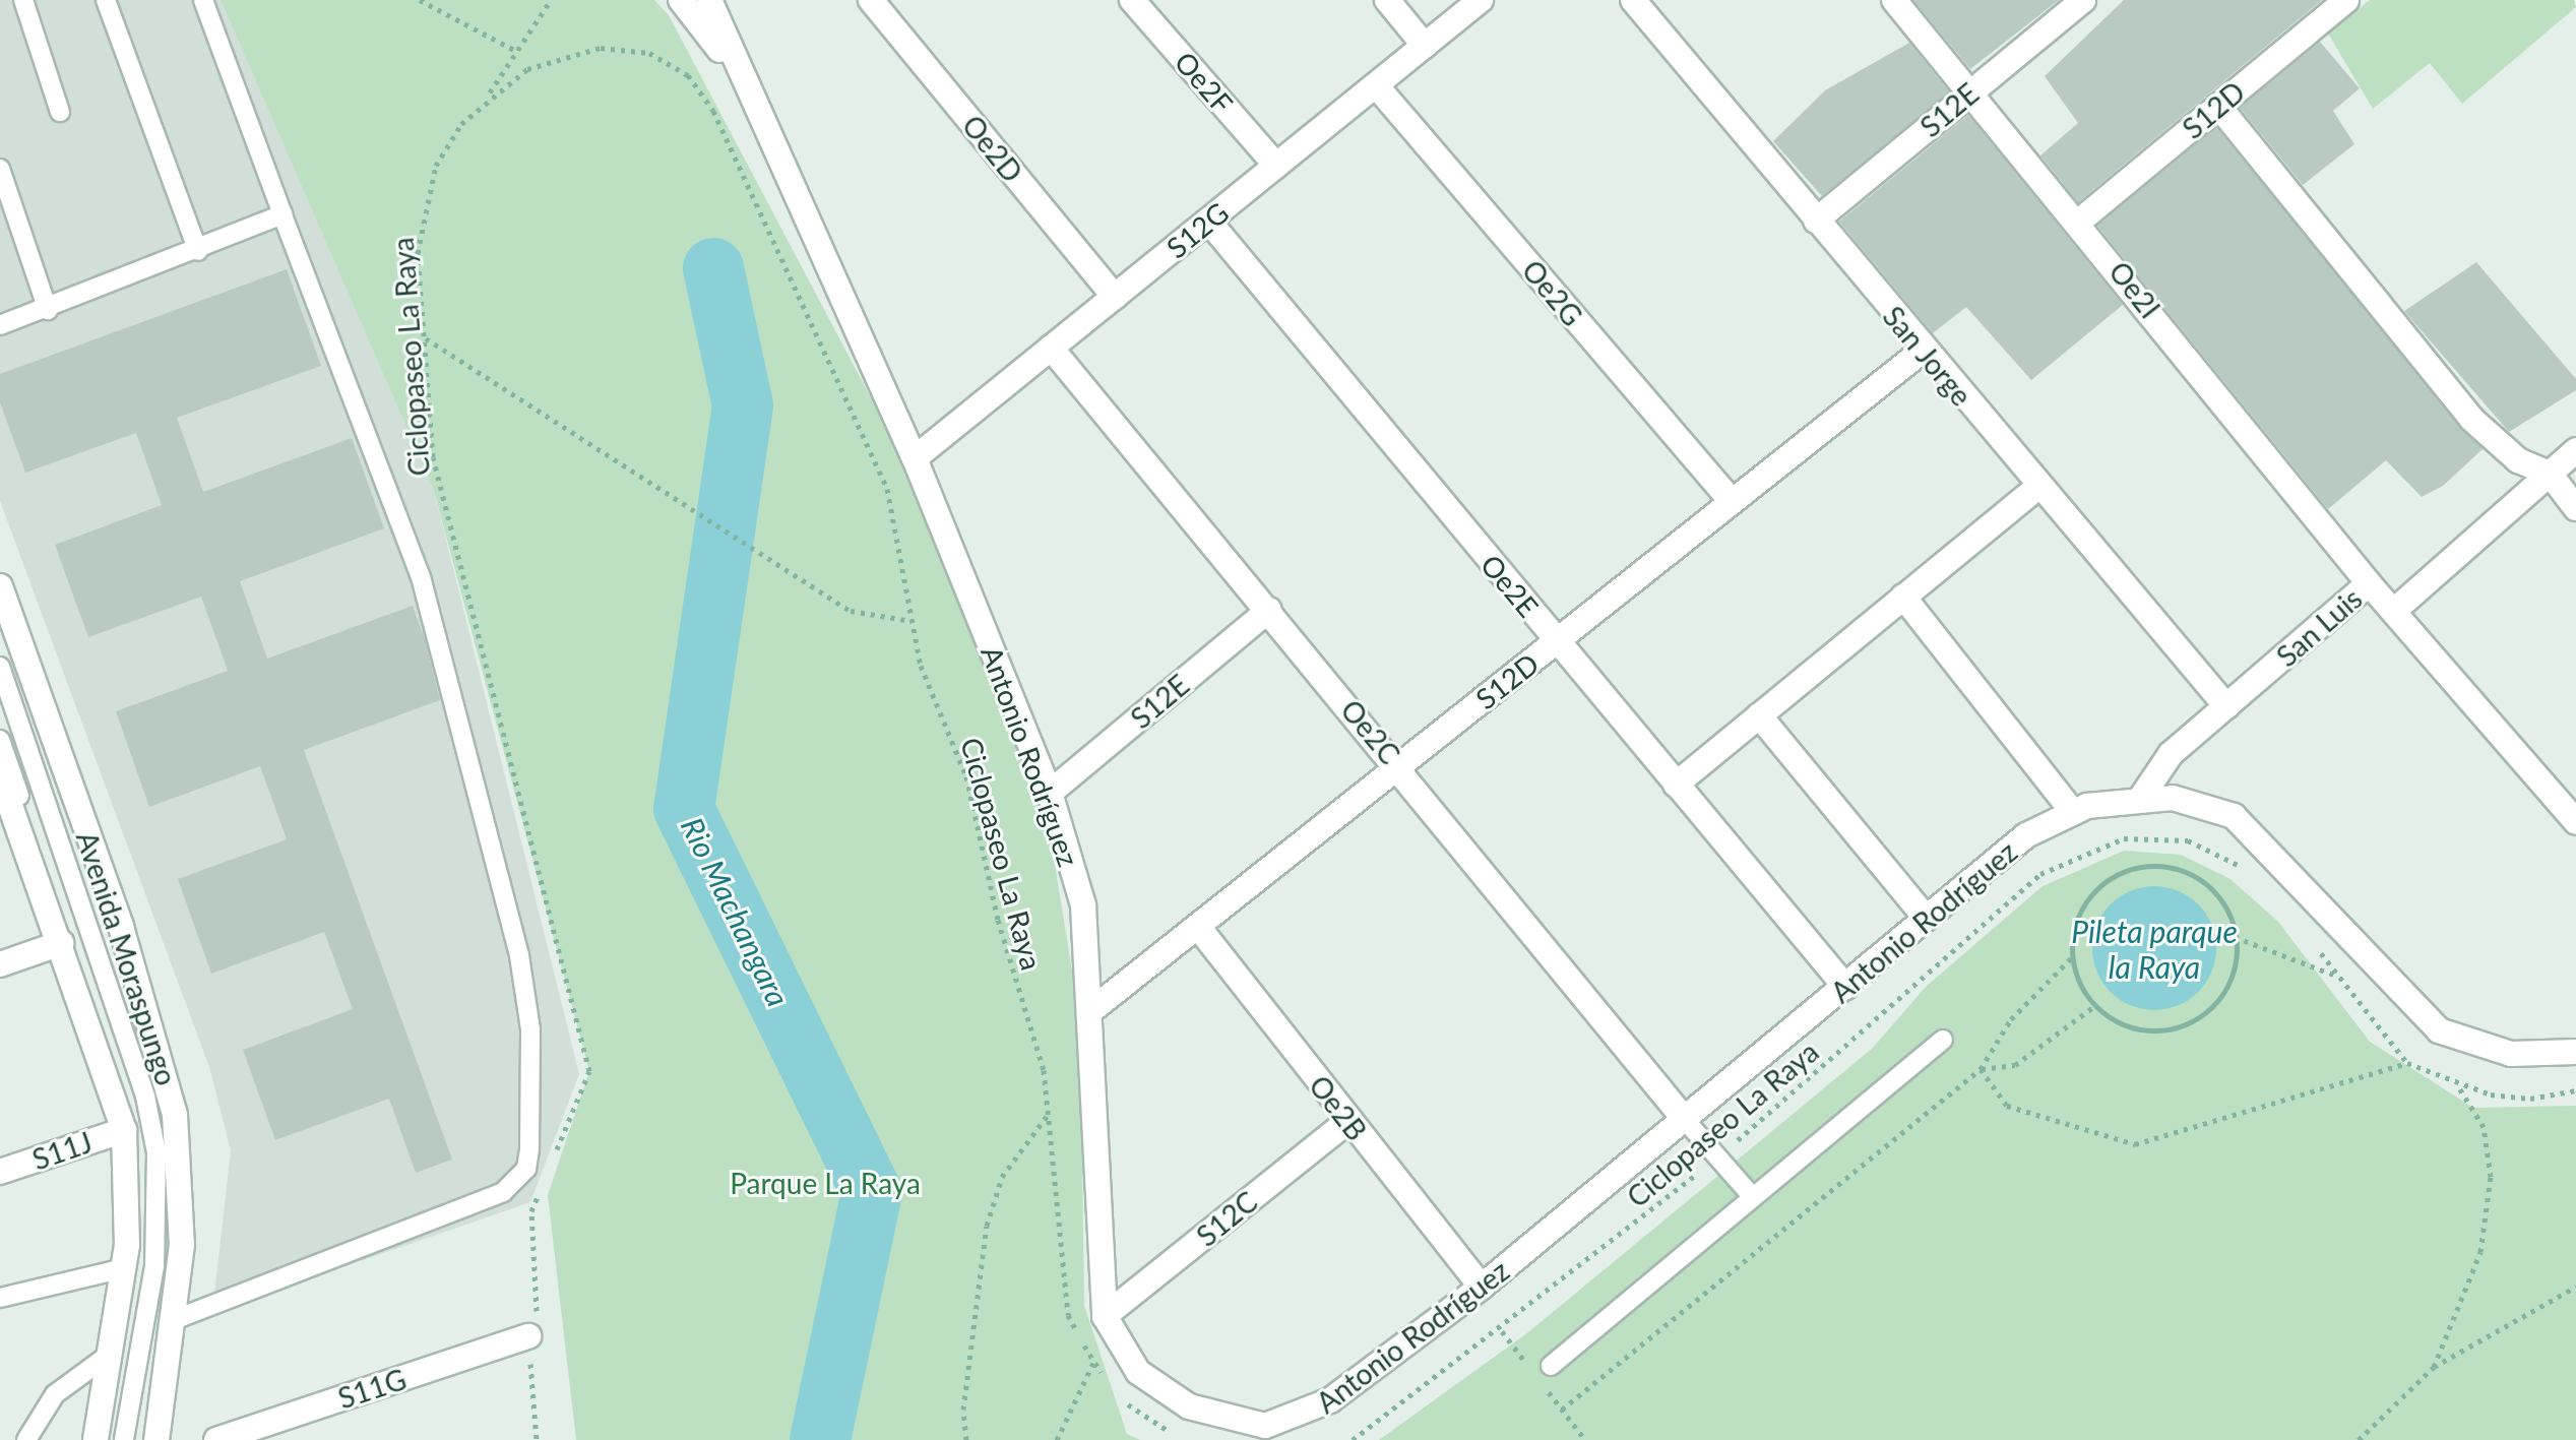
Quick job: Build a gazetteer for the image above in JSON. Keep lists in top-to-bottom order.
{
  "streets": {
    "street": [
      "Oe2F",
      "S12E",
      "S12D",
      "Oe2D",
      "S12G",
      "Oe2I",
      "Oe2G",
      "San Jorge",
      "Oe2E",
      "San Luis",
      "Oe2C",
      "Antonio Rodríguez",
      "Avenida Moraspungo",
      "Oe2B",
      "S11J",
      "S12C",
      "S11G"
    ],
    "path": ["Ciclopaseo La Raya"]
  },
  "crossings": [
    ["Oe2F", "S12G"],
    ["S12E", "Oe2I"],
    ["S12E", "San Jorge"],
    ["S12E", "Oe2C"],
    ["S12E", "Antonio Rodríguez"],
    ["S12D", "Oe2I"],
    ["S12D", "Oe2G"],
    ["S12D", "San Jorge"],
    ["S12D", "Oe2E"],
    ["S12D", "Oe2C"],
    ["S12D", "Antonio Rodríguez"],
    ["S12D", "Oe2B"],
    ["Oe2D", "S12G"],
    ["S12G", "Oe2G"],
    ["S12G", "Oe2E"],
    ["S12G", "Oe2C"],
    ["S12G", "Antonio Rodríguez"],
    ["Oe2I", "San Luis"],
    ["San Jorge", "San Luis"],
    ["Oe2E", "Antonio Rodríguez"],
    ["San Luis", "Antonio Rodríguez"],
    ["Oe2C", "Antonio Rodríguez"],
    ["Antonio Rodríguez", "Oe2B"],
    ["Antonio Rodríguez", "S12C"],
    ["Avenida Moraspungo", "S11J"],
    ["Oe2B", "S12C"]
  ],
  "water": ["Rio Machangara", "Pileta parque la Raya"],
  "parks": ["Parque La Raya"]
}
